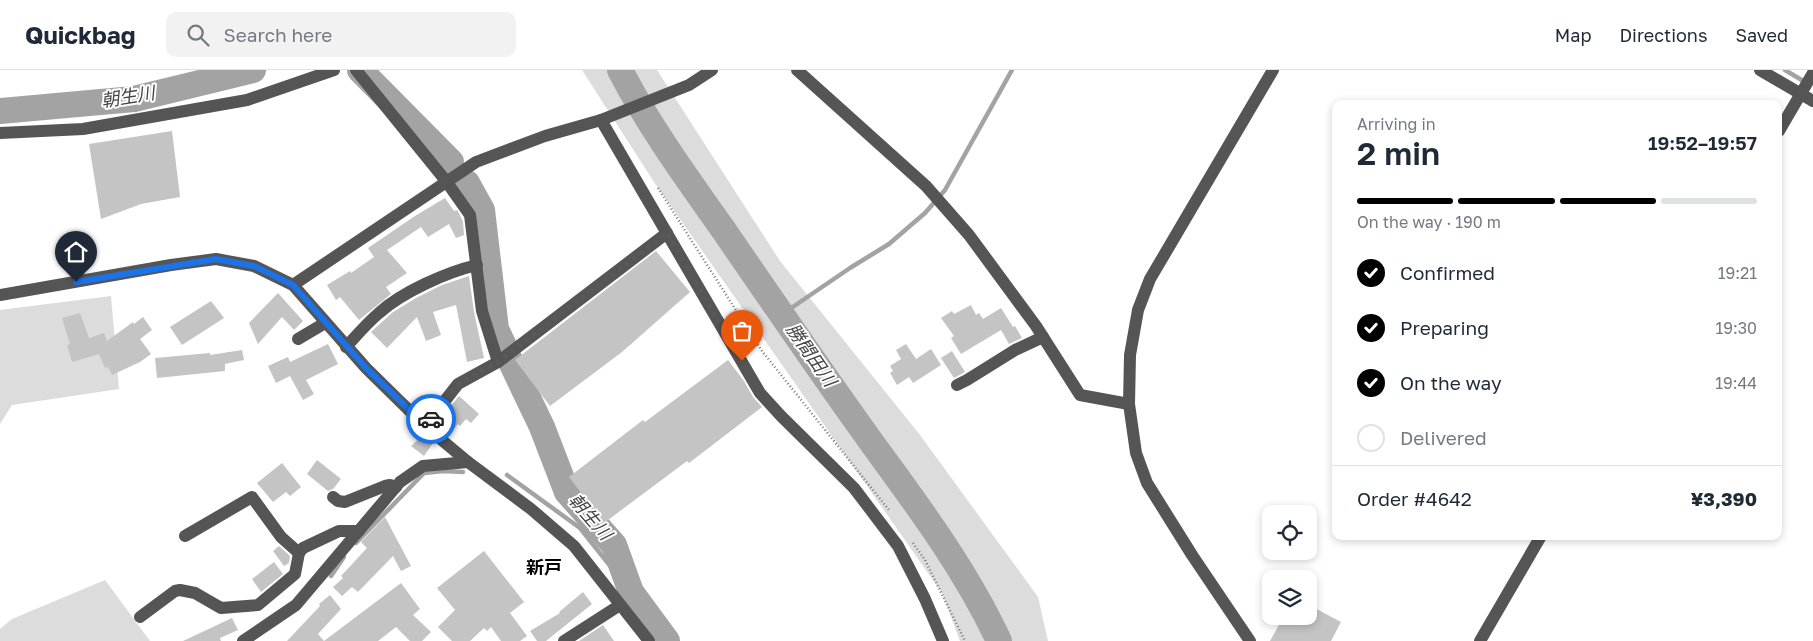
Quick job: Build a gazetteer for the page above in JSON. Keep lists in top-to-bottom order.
{
  "districts": ["新戸"],
  "water": ["朝生川", "勝間田川"],
  "page": {
    "header": "Quickbag",
    "search": "Search here",
    "nav": ["Map", "Directions", "Saved"],
    "heading": ["2 min", "Arriving in", "19:52–19:57"],
    "panel": ["Order #4642", "¥3,390"],
    "bar": "On the way · 190 m",
    "list": [
      ["Confirmed", "19:21"],
      ["Preparing", "19:30"],
      ["On the way", "19:44"],
      "Delivered"
    ]
  }
}
